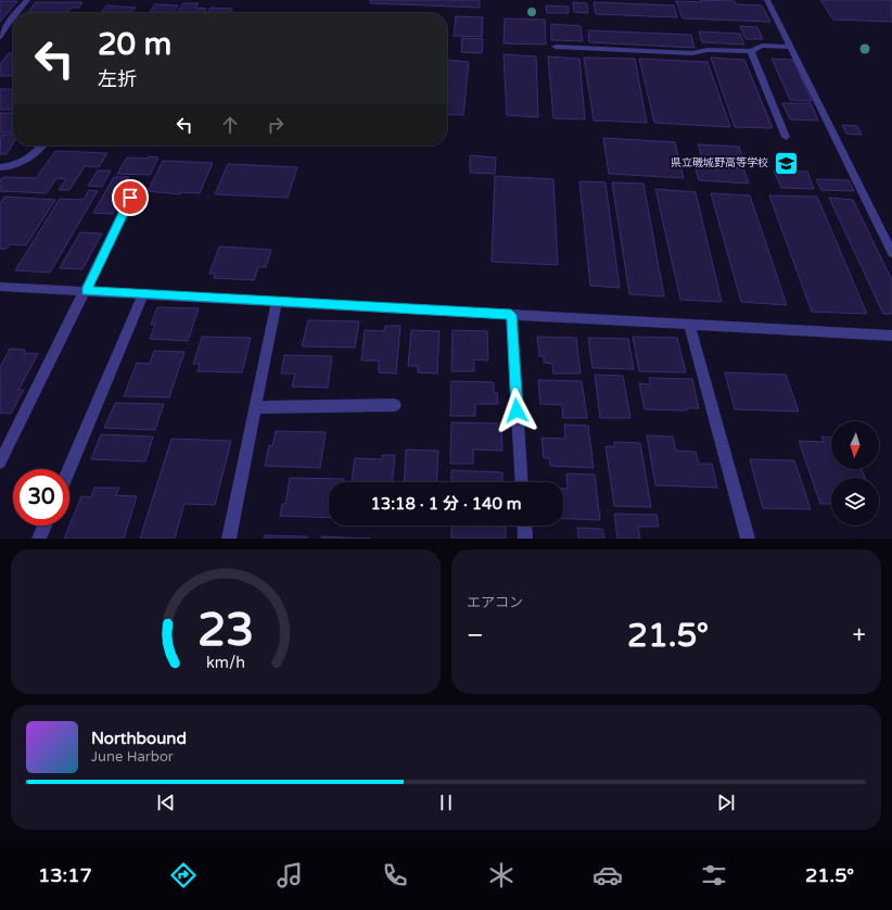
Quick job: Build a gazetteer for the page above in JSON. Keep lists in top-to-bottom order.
{
  "places": {
    "school or university": ["県立磯城野高等学校"]
  },
  "north": "bottom",
  "page": {
    "turn": ["20 m", "左折"],
    "limit": "30",
    "trip": "13:18 · 1 分 · 140 m",
    "tile": "エアコン",
    "heat": ["−", "21.5°", "+"],
    "song": ["Northbound", "June Harbor"],
    "tabs": ["13:17", "21.5°"],
    "gauge": ["23", "km/h"]
  }
}
